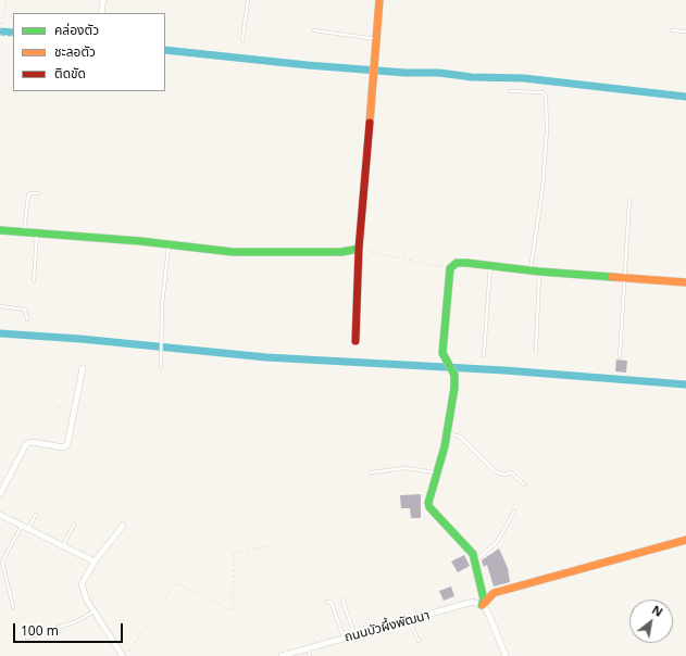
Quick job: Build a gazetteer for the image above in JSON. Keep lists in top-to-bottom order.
{
  "streets": {
    "street": ["ถนนบัวผึ้งพัฒนา"]
  },
  "legend": ["คล่องตัว", "ชะลอตัว", "ติดขัด"],
  "scale_bar": "100 m",
  "north": "top right"
}
